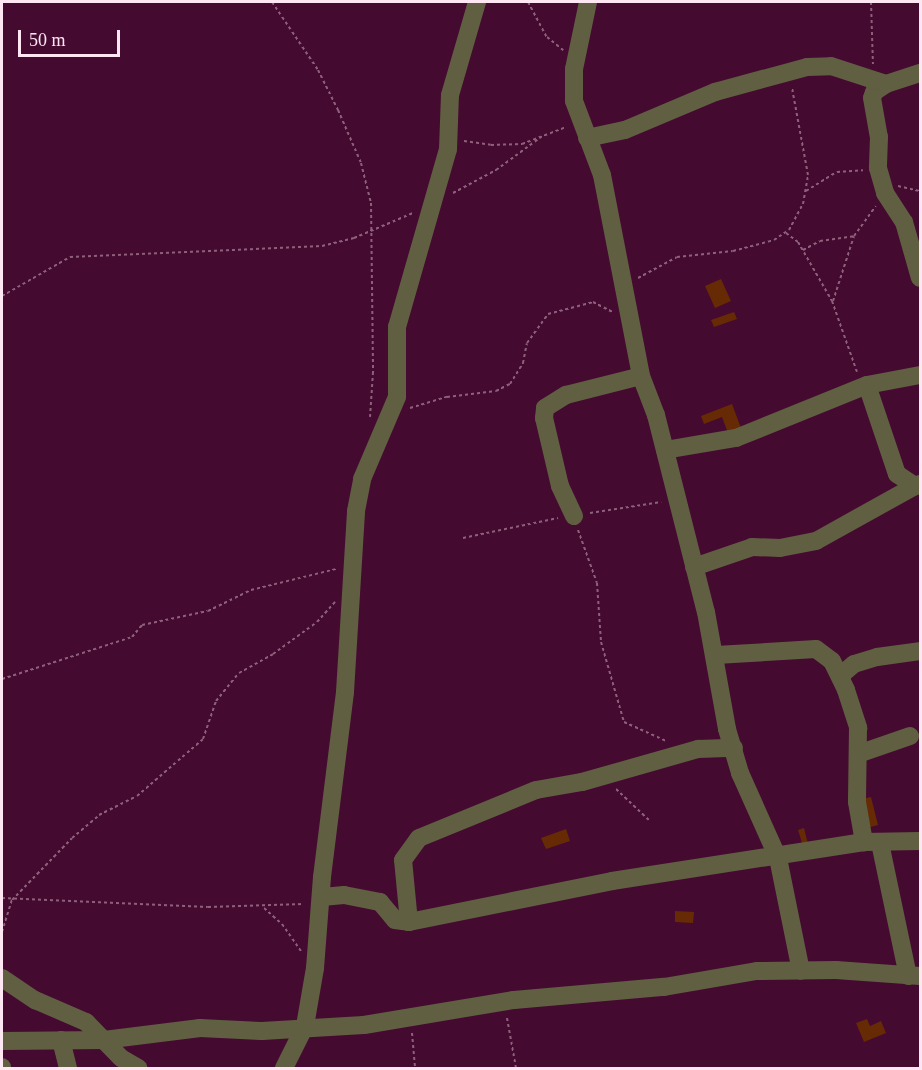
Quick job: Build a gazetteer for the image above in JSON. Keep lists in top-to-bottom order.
{
  "scale_bar": "50 m"
}
